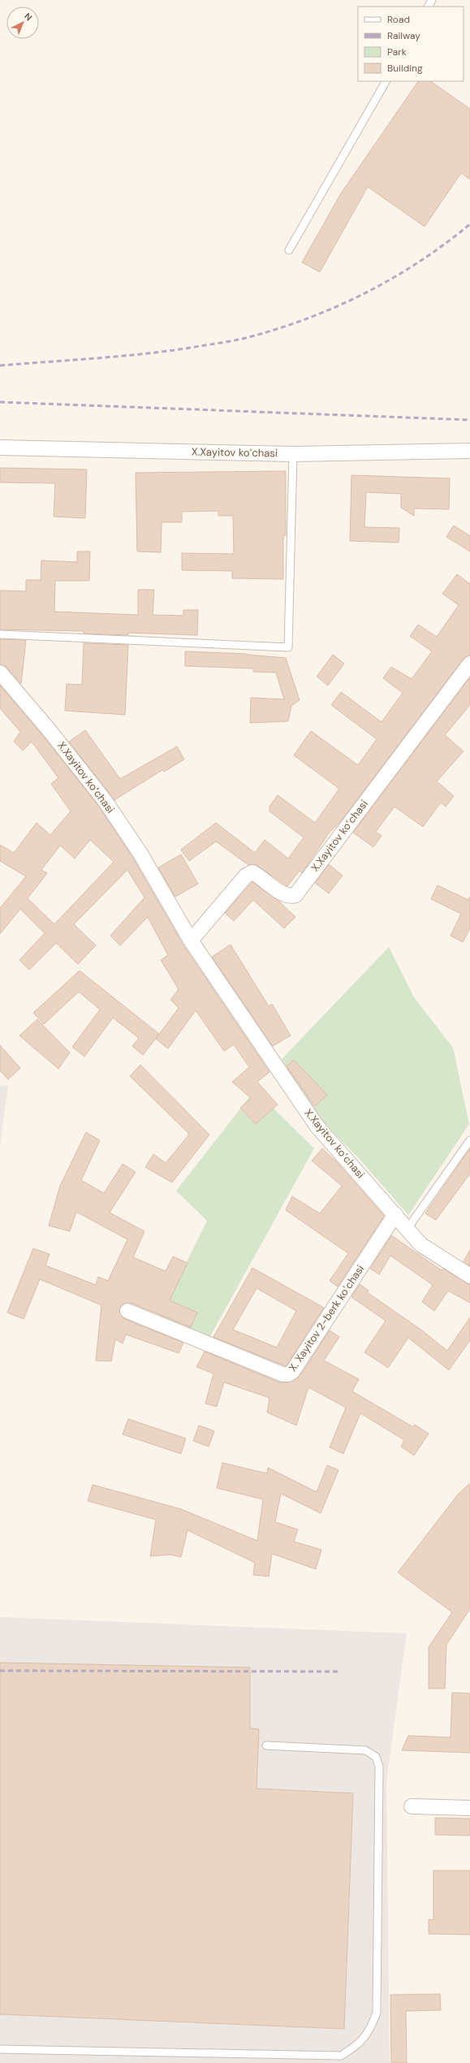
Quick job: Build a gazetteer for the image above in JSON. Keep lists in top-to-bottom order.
{
  "streets": {
    "street": ["X.Xayitov koʻchasi", "X. Xayitov 2-berk koʼchasi"]
  },
  "crossings": [
    ["X.Xayitov koʻchasi", "X. Xayitov 2-berk koʼchasi"]
  ],
  "legend": [
    "Road",
    "Railway",
    "Park",
    "Building"
  ],
  "north": "top right"
}
